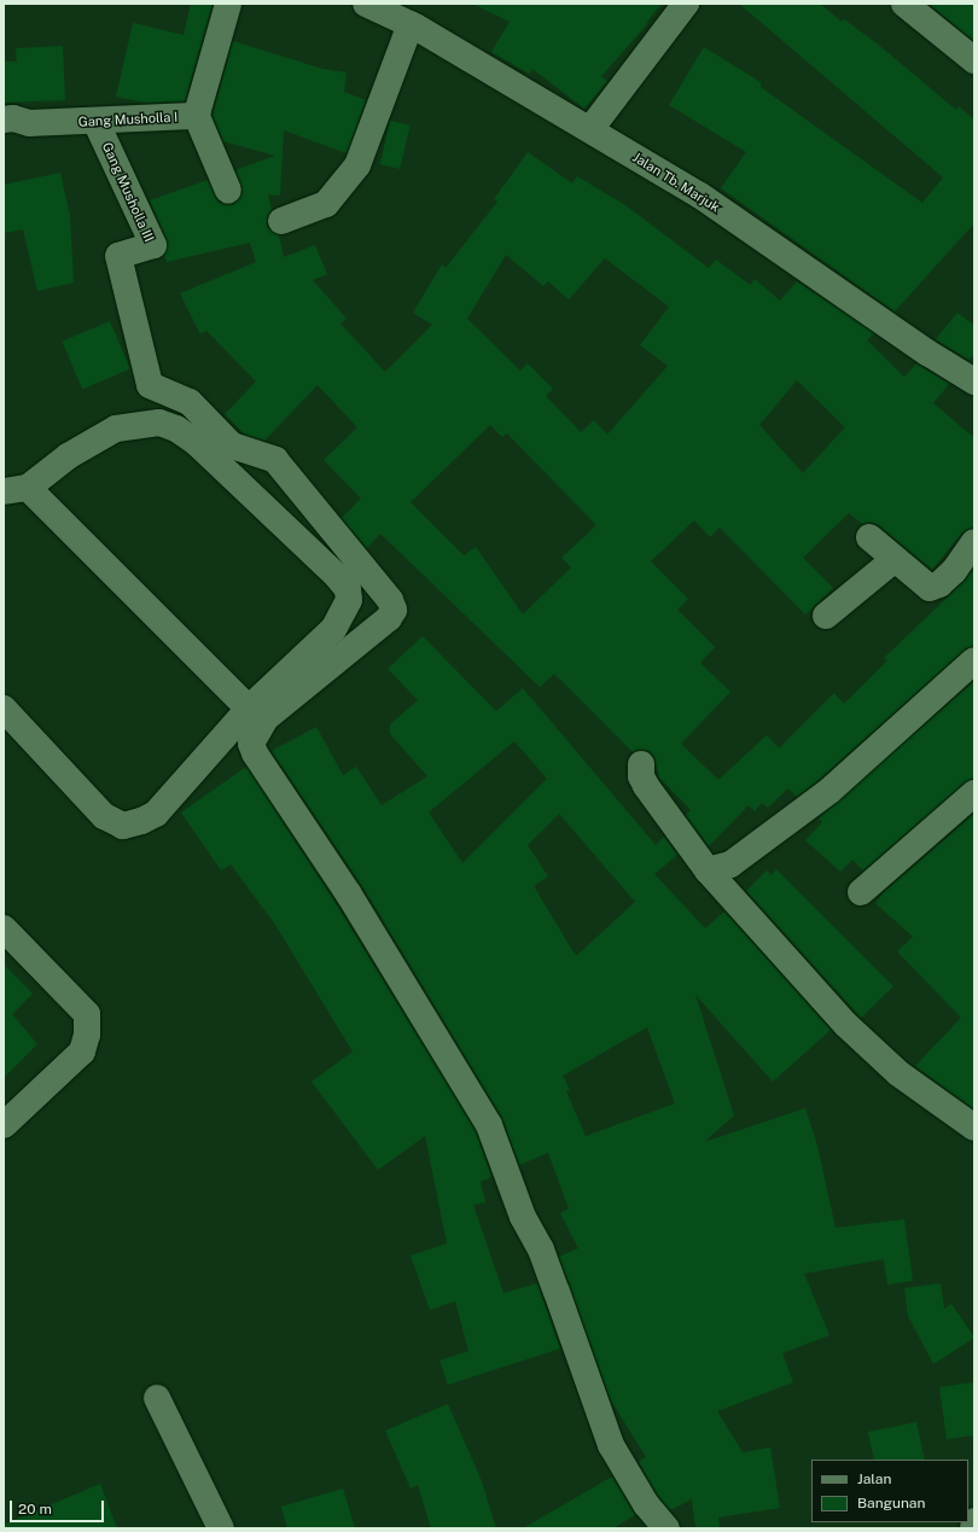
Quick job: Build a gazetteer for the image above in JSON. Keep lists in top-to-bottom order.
{
  "streets": {
    "street": ["Gang Musholla I", "Jalan Tb. Marjuk", "Gang Musholla III"]
  },
  "crossings": [
    ["Gang Musholla I", "Gang Musholla III"]
  ],
  "legend": ["Jalan", "Bangunan"],
  "scale_bar": "20 m"
}
